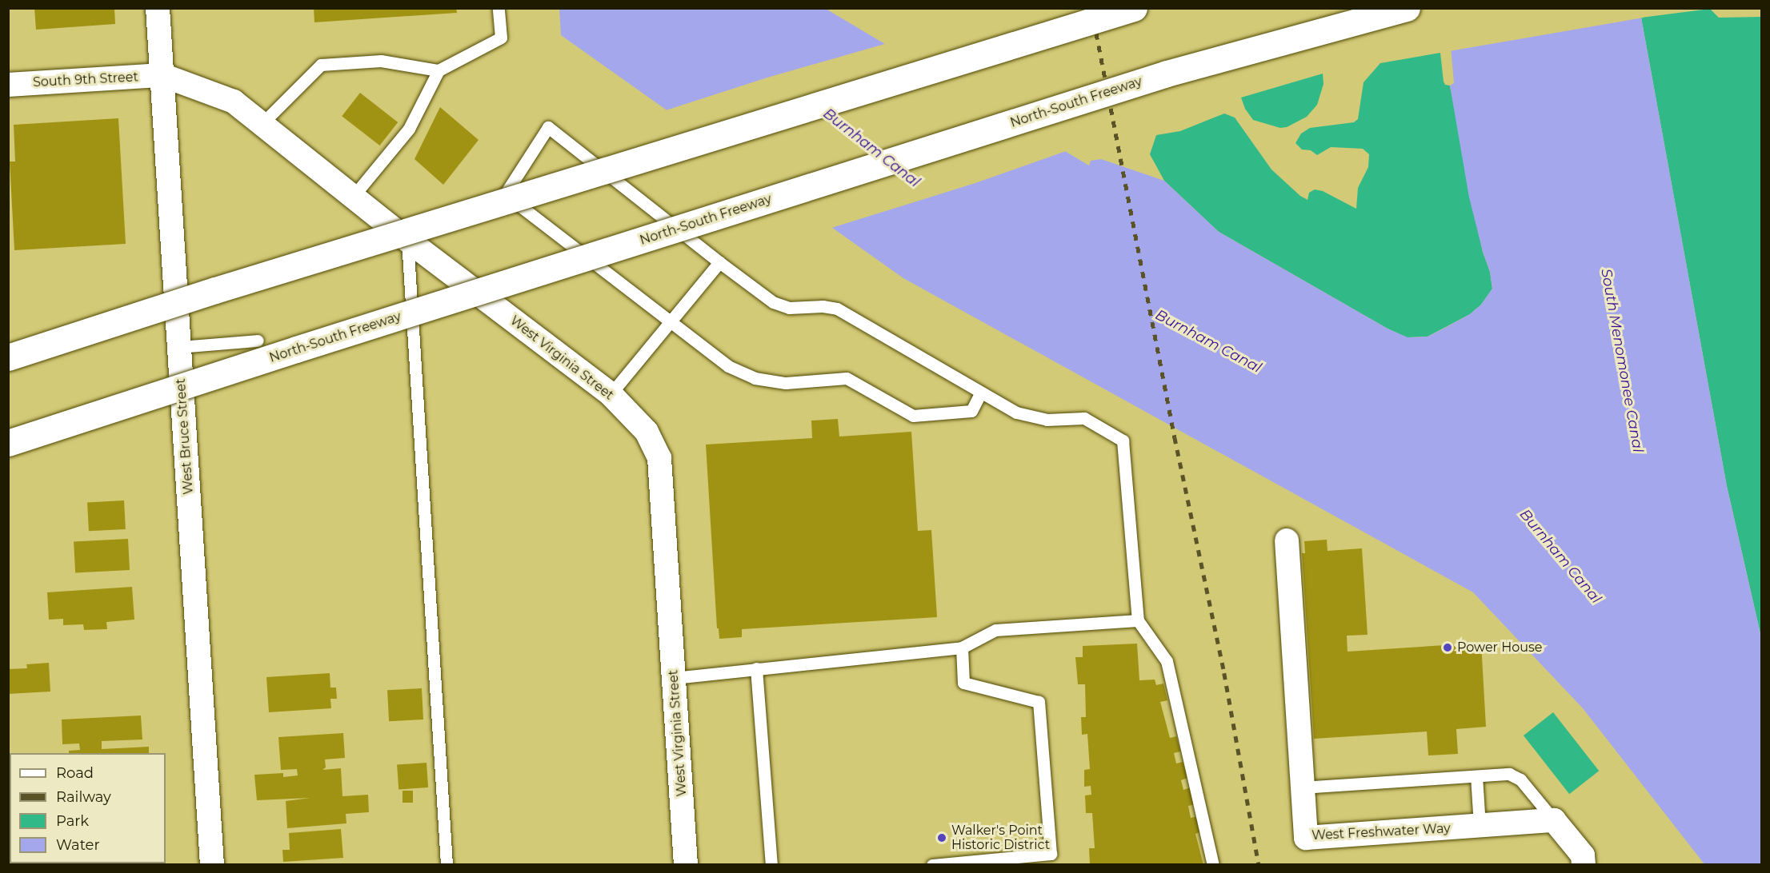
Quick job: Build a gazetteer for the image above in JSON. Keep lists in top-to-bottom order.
{
  "streets": {
    "highway": ["North-South Freeway"],
    "street": [
      "South 9th Street",
      "West Virginia Street",
      "West Bruce Street",
      "West Freshwater Way"
    ]
  },
  "crossings": [
    ["South 9th Street", "West Virginia Street"],
    ["South 9th Street", "West Bruce Street"],
    ["West Virginia Street", "West Bruce Street"]
  ],
  "water": ["Burnham Canal", "South Menomonee Canal"],
  "places": ["Power House", "Walker's Point Historic District"],
  "legend": [
    "Road",
    "Railway",
    "Park",
    "Water"
  ]
}
